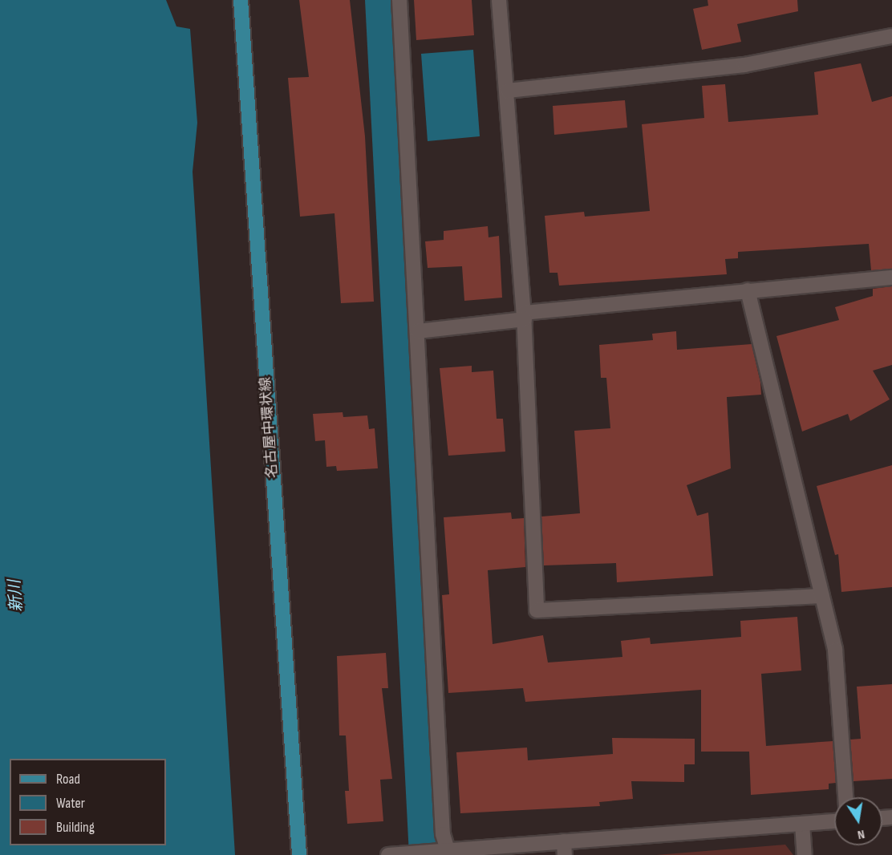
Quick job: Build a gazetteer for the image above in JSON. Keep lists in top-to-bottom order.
{
  "streets": {
    "main road": ["名古屋中環状線"]
  },
  "water": ["新川"],
  "legend": ["Road", "Water", "Building"],
  "north": "bottom"
}
